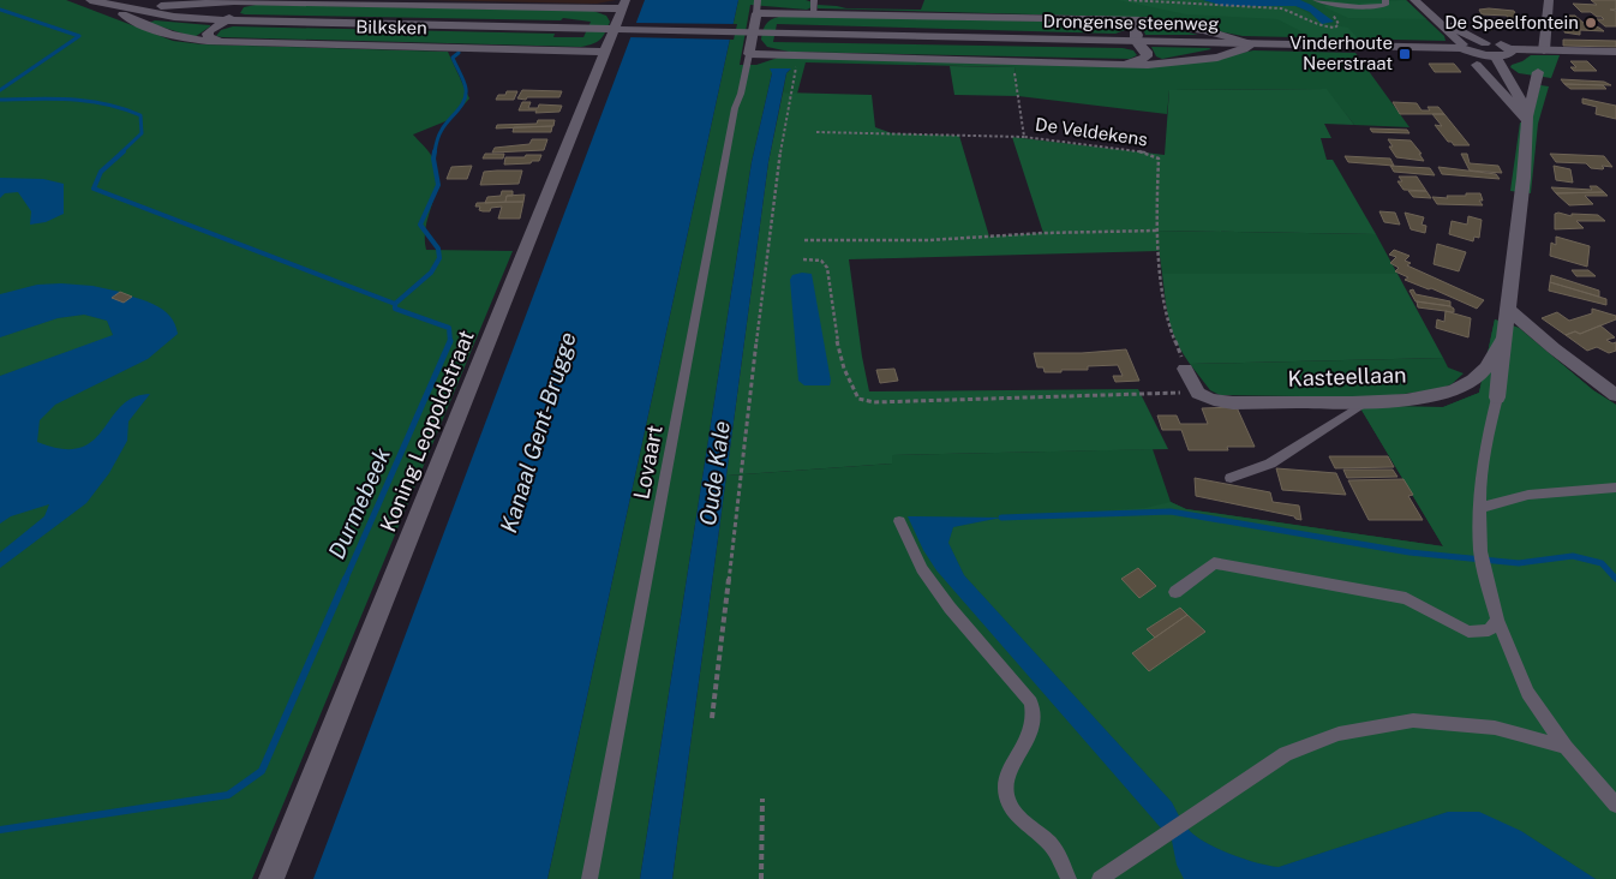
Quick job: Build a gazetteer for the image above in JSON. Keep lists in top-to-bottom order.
{
  "streets": {
    "street": [
      "Drongense steenweg",
      "Bilksken",
      "Kasteellaan",
      "Koning Leopoldstraat"
    ],
    "lane": ["Lovaart"],
    "path": ["De Veldekens"]
  },
  "crossings": [
    ["Drongense steenweg", "Bilksken"],
    ["Bilksken", "Koning Leopoldstraat"]
  ],
  "water": ["Kanaal Gent-Brugge", "Oude Kale", "Durmebeek"],
  "places": {
    "other": ["De Speelfontein"],
    "transit": ["Vinderhoute Neerstraat"]
  }
}
